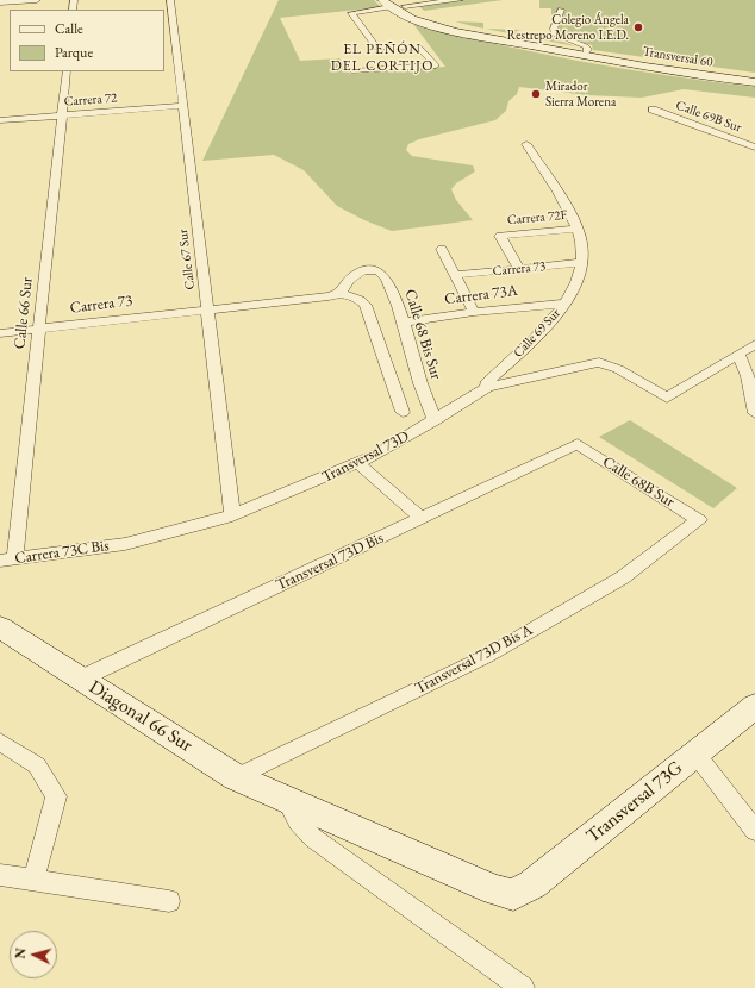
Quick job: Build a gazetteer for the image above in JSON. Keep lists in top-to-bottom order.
{
  "streets": {
    "street": [
      "Transversal 60",
      "Carrera 72",
      "Calle 69B Sur",
      "Carrera 72F",
      "Calle 67 Sur",
      "Carrera 73",
      "Carrera 73A",
      "Calle 66 Sur",
      "Calle 69 Sur",
      "Calle 68 Bis Sur",
      "Transversal 73D",
      "Calle 68B Sur",
      "Carrera 73C Bis",
      "Transversal 73D Bis",
      "Transversal 73D Bis A",
      "Diagonal 66 Sur",
      "Transversal 73G"
    ]
  },
  "crossings": [
    ["Carrera 72", "Calle 67 Sur"],
    ["Carrera 72", "Calle 66 Sur"],
    ["Carrera 72F", "Carrera 73"],
    ["Carrera 72F", "Calle 69 Sur"],
    ["Calle 67 Sur", "Carrera 73"],
    ["Calle 67 Sur", "Transversal 73D"],
    ["Carrera 73", "Calle 66 Sur"],
    ["Carrera 73", "Calle 69 Sur"],
    ["Carrera 73", "Calle 68 Bis Sur"],
    ["Carrera 73A", "Calle 69 Sur"],
    ["Carrera 73A", "Calle 68 Bis Sur"],
    ["Calle 66 Sur", "Carrera 73C Bis"],
    ["Calle 69 Sur", "Transversal 73D"],
    ["Calle 68 Bis Sur", "Transversal 73D"],
    ["Transversal 73D", "Carrera 73C Bis"],
    ["Calle 68B Sur", "Transversal 73D Bis"],
    ["Calle 68B Sur", "Transversal 73D Bis A"],
    ["Transversal 73D Bis", "Diagonal 66 Sur"],
    ["Transversal 73D Bis A", "Diagonal 66 Sur"],
    ["Diagonal 66 Sur", "Transversal 73G"]
  ],
  "districts": ["EL PEÑÓN DEL CORTIJO"],
  "places": ["Colegio Ángela Restrepo Moreno I.E.D.", "Mirador Sierra Morena"],
  "legend": ["Calle", "Parque"],
  "north": "left"
}
